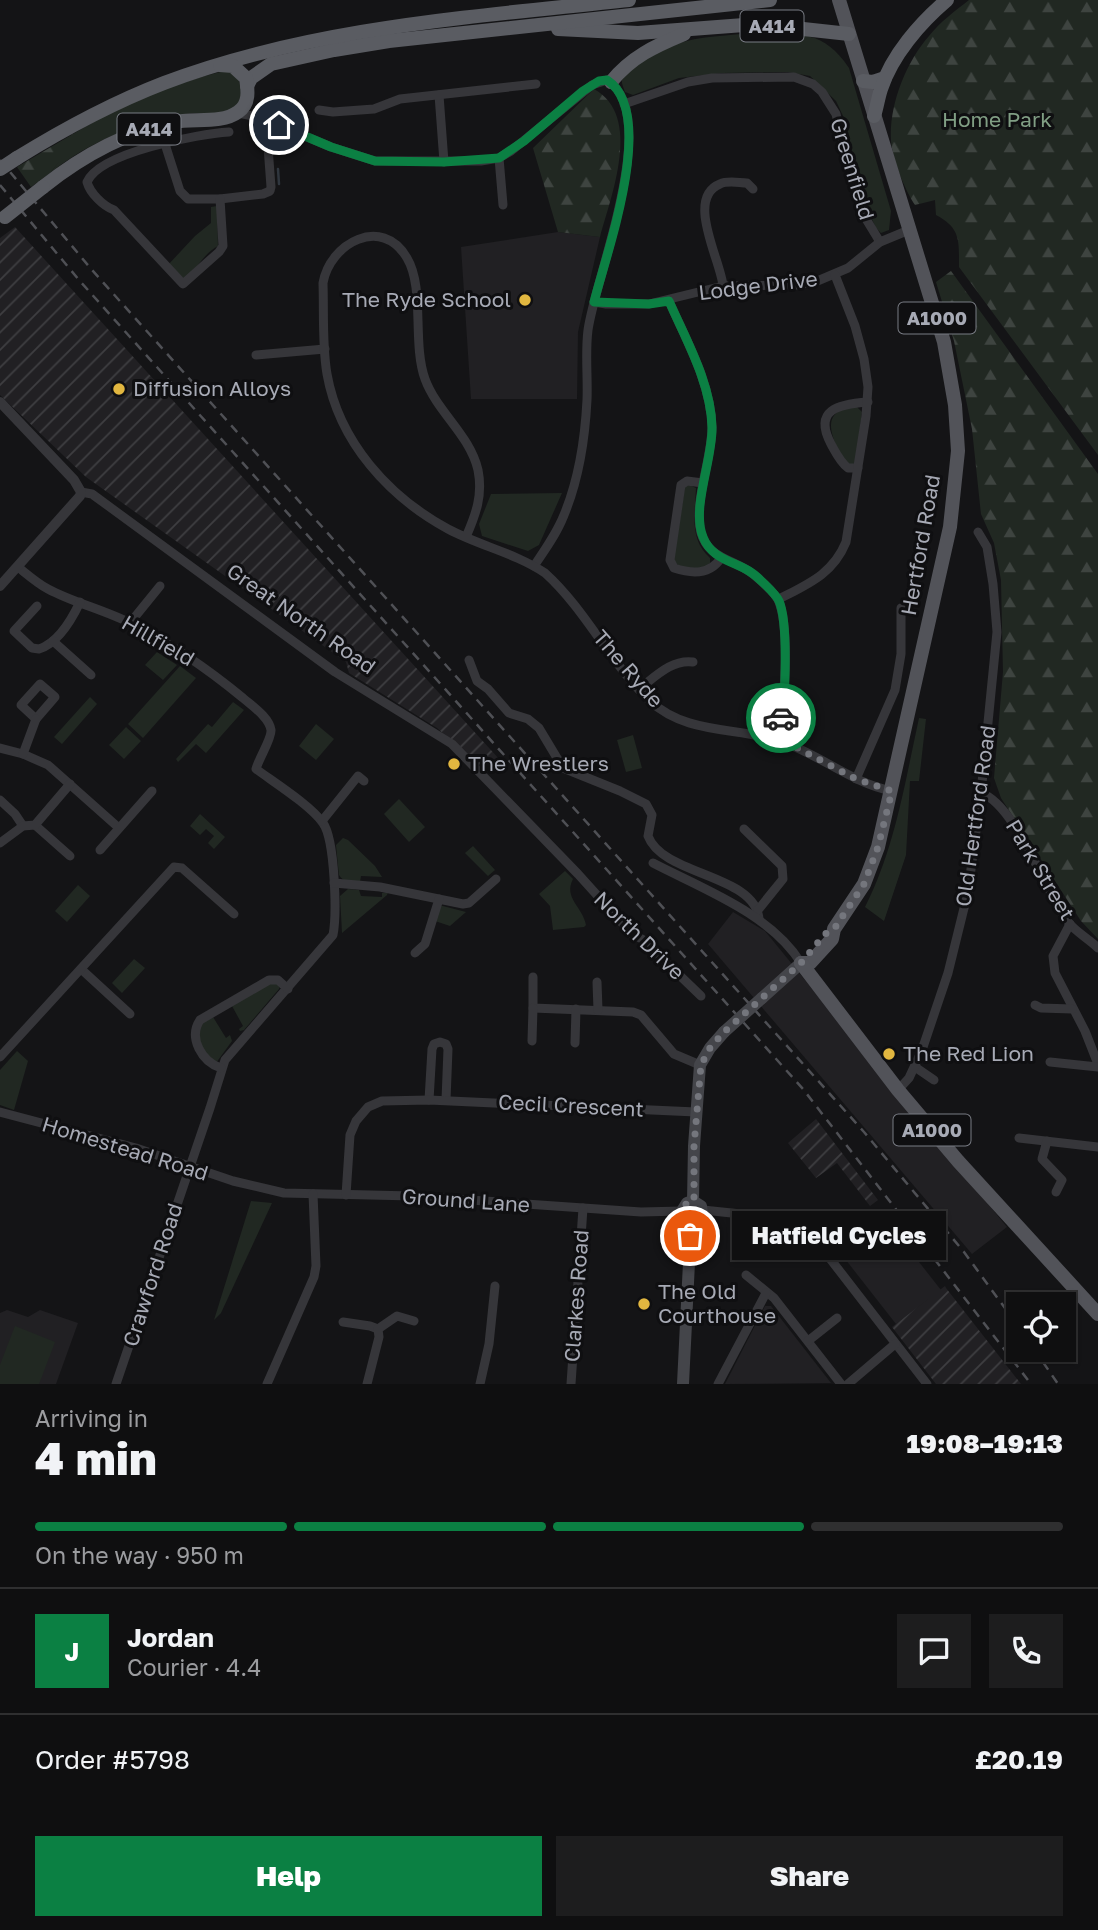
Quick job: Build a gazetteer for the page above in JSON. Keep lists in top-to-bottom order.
{
  "streets": {
    "highway": ["A414"],
    "main road": ["A1000", "Hertford Road"],
    "street": [
      "Greenfield",
      "Lodge Drive",
      "Great North Road",
      "Hillfield",
      "The Ryde",
      "Old Hertford Road",
      "Park Street",
      "North Drive",
      "Cecil Crescent",
      "Homestead Road",
      "Ground Lane",
      "Crawford Road",
      "Clarkes Road"
    ]
  },
  "crossings": [
    ["A414", "Hertford Road"],
    ["Greenfield", "Lodge Drive"],
    ["Lodge Drive", "Hertford Road"],
    ["A1000", "Hertford Road"],
    ["A1000", "Old Hertford Road"],
    ["Hertford Road", "The Ryde"],
    ["Great North Road", "North Drive"],
    ["Old Hertford Road", "Park Street"],
    ["Cecil Crescent", "Ground Lane"],
    ["Homestead Road", "Ground Lane"],
    ["Homestead Road", "Crawford Road"],
    ["Ground Lane", "Clarkes Road"]
  ],
  "parks": ["Home Park"],
  "places": [
    "The Ryde School",
    "Diffusion Alloys",
    "The Wrestlers",
    "The Red Lion",
    "Hatfield Cycles",
    "The Old Courthouse"
  ],
  "page": {
    "bubble": "Hatfield Cycles",
    "heading": ["4 min", "Arriving in", "19:08–19:13"],
    "panel": [
      "Jordan",
      "Courier · 4.4",
      "Order #5798",
      "£20.19"
    ],
    "bar": "On the way · 950 m",
    "round": "J",
    "buttons": ["Help", "Share"]
  }
}
